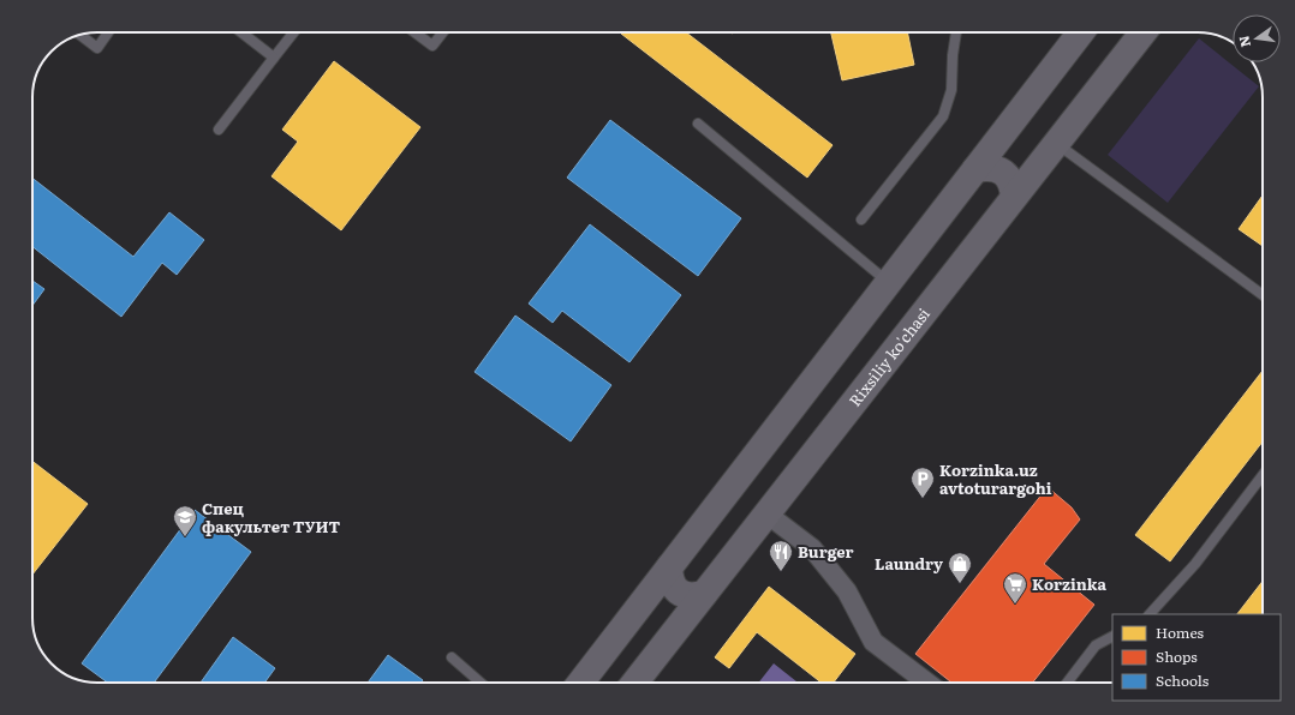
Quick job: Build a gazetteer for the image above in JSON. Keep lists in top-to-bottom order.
{
  "streets": {
    "main road": ["Rixsiliy ko'chasi"]
  },
  "places": {
    "parking": ["Korzinka.uz avtoturargohi"],
    "school or university": ["Спец факультет ТУИТ"],
    "restaurant": ["Burger"],
    "shop": ["Laundry"],
    "supermarket": ["Korzinka"]
  },
  "legend": ["Homes", "Shops", "Schools"],
  "north": "left"
}
